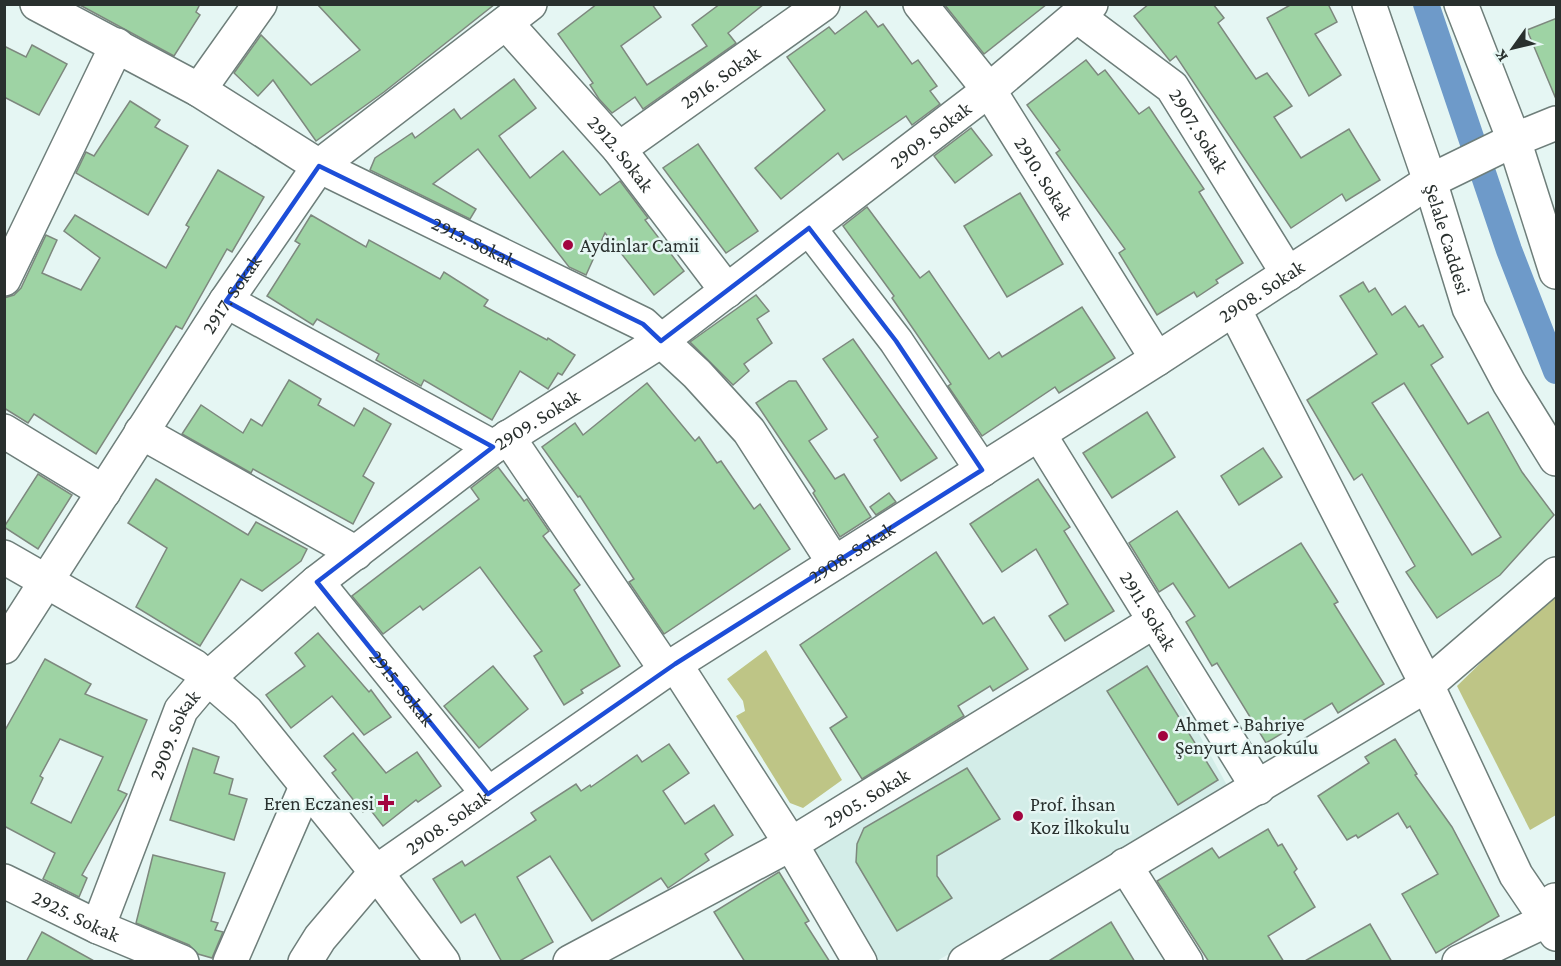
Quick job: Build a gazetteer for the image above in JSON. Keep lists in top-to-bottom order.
{
  "streets": {
    "street": [
      "2916. Sokak",
      "2907. Sokak",
      "2909. Sokak",
      "2912. Sokak",
      "2910. Sokak",
      "Şelale Caddesi",
      "2913. Sokak",
      "2908. Sokak",
      "2917. Sokak",
      "2911. Sokak",
      "2915. Sokak",
      "2905. Sokak",
      "2925. Sokak"
    ]
  },
  "crossings": [
    ["2916. Sokak", "2912. Sokak"],
    ["2907. Sokak", "2909. Sokak"],
    ["2907. Sokak", "2908. Sokak"],
    ["2909. Sokak", "2912. Sokak"],
    ["2909. Sokak", "2910. Sokak"],
    ["2909. Sokak", "2913. Sokak"],
    ["2909. Sokak", "2915. Sokak"],
    ["2909. Sokak", "2925. Sokak"],
    ["2912. Sokak", "2917. Sokak"],
    ["2910. Sokak", "2908. Sokak"],
    ["Şelale Caddesi", "2908. Sokak"],
    ["2913. Sokak", "2908. Sokak"],
    ["2913. Sokak", "2917. Sokak"],
    ["2908. Sokak", "2911. Sokak"],
    ["2908. Sokak", "2915. Sokak"],
    ["2911. Sokak", "2905. Sokak"]
  ],
  "places": {
    "other": ["Aydinlar Camii", "Ahmet - Bahriye Şenyurt Anaokulu", "Prof. İhsan Koz İlkokulu"],
    "health": ["Eren Eczanesi"]
  },
  "north": "bottom left"
}
